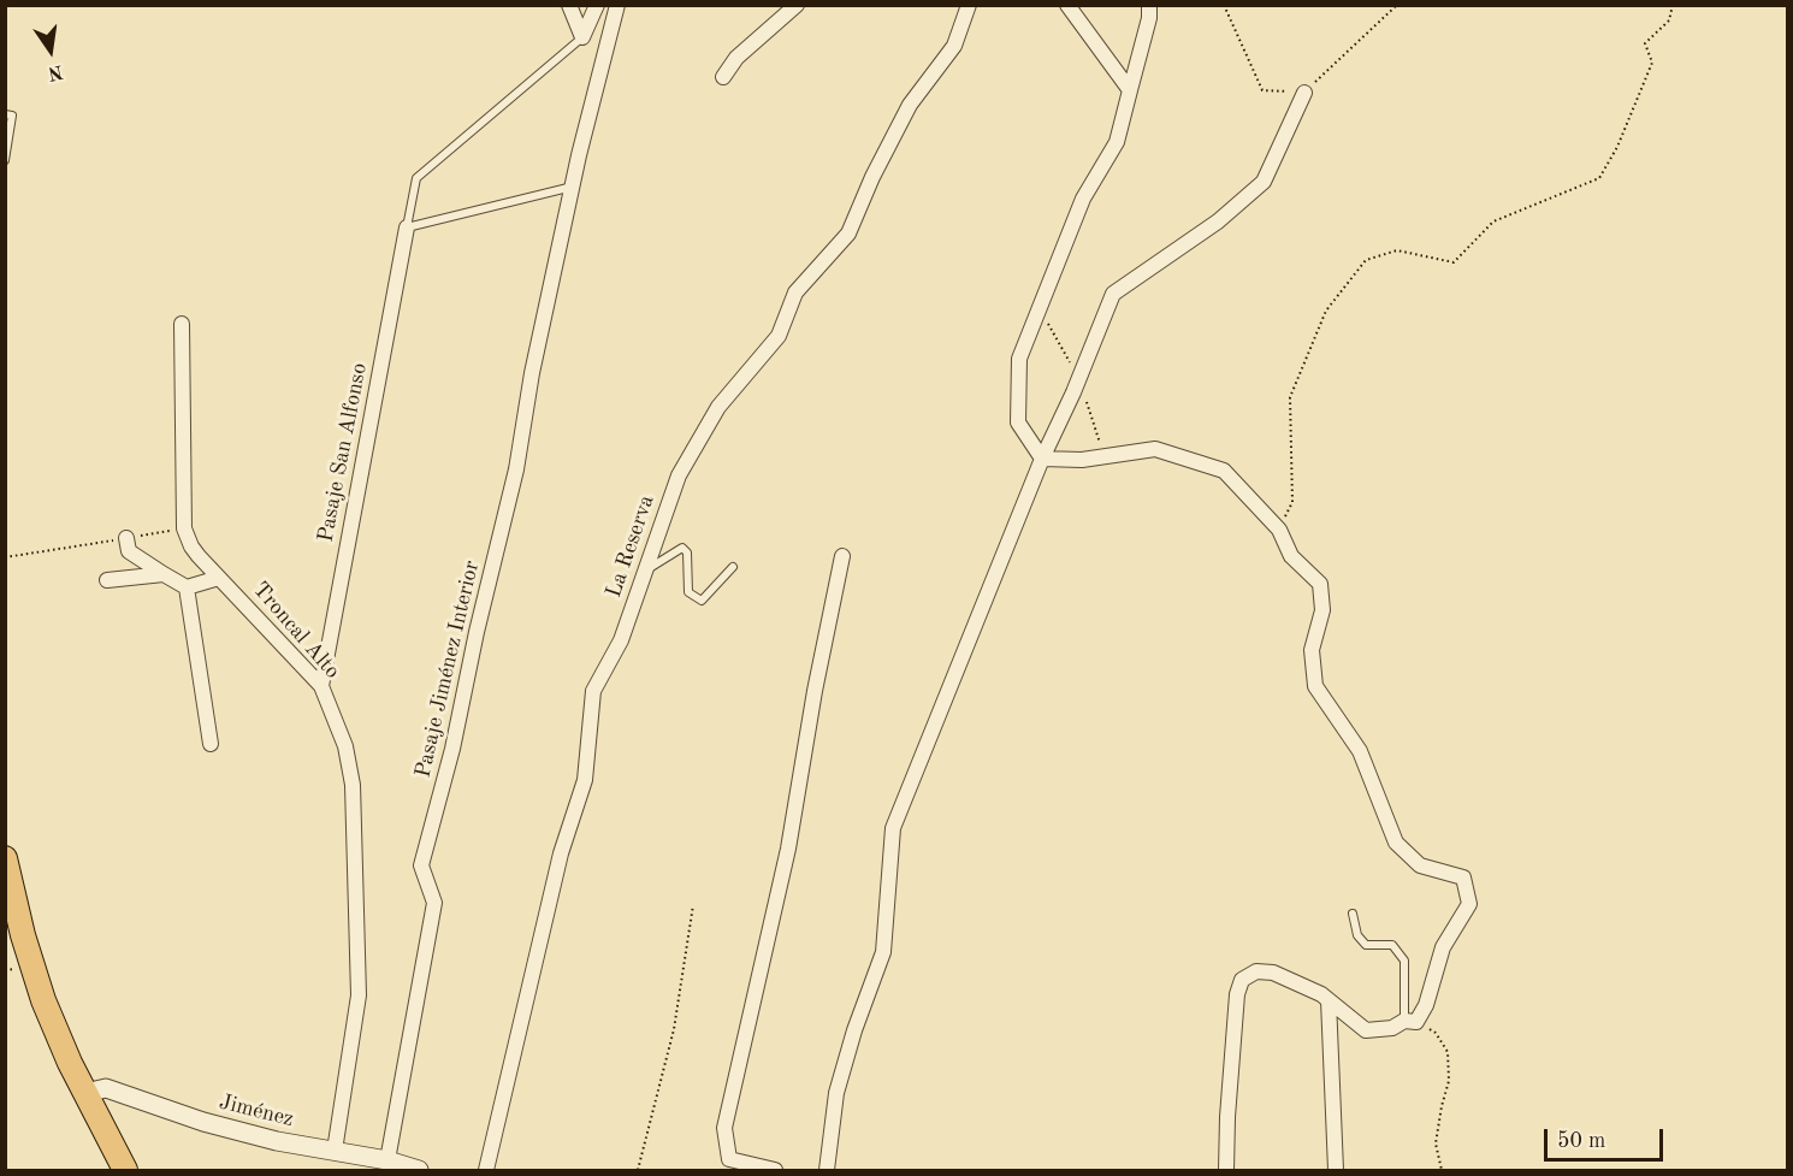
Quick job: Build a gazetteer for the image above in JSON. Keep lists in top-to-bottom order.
{
  "streets": {
    "street": [
      "Pasaje San Alfonso",
      "La Reserva",
      "Troncal Alto",
      "Pasaje Jiménez Interior",
      "Jiménez"
    ]
  },
  "crossings": [
    ["Pasaje San Alfonso", "Troncal Alto"],
    ["Troncal Alto", "Jiménez"],
    ["Pasaje Jiménez Interior", "Jiménez"]
  ],
  "scale_bar": "50 m",
  "north": "bottom"
}
